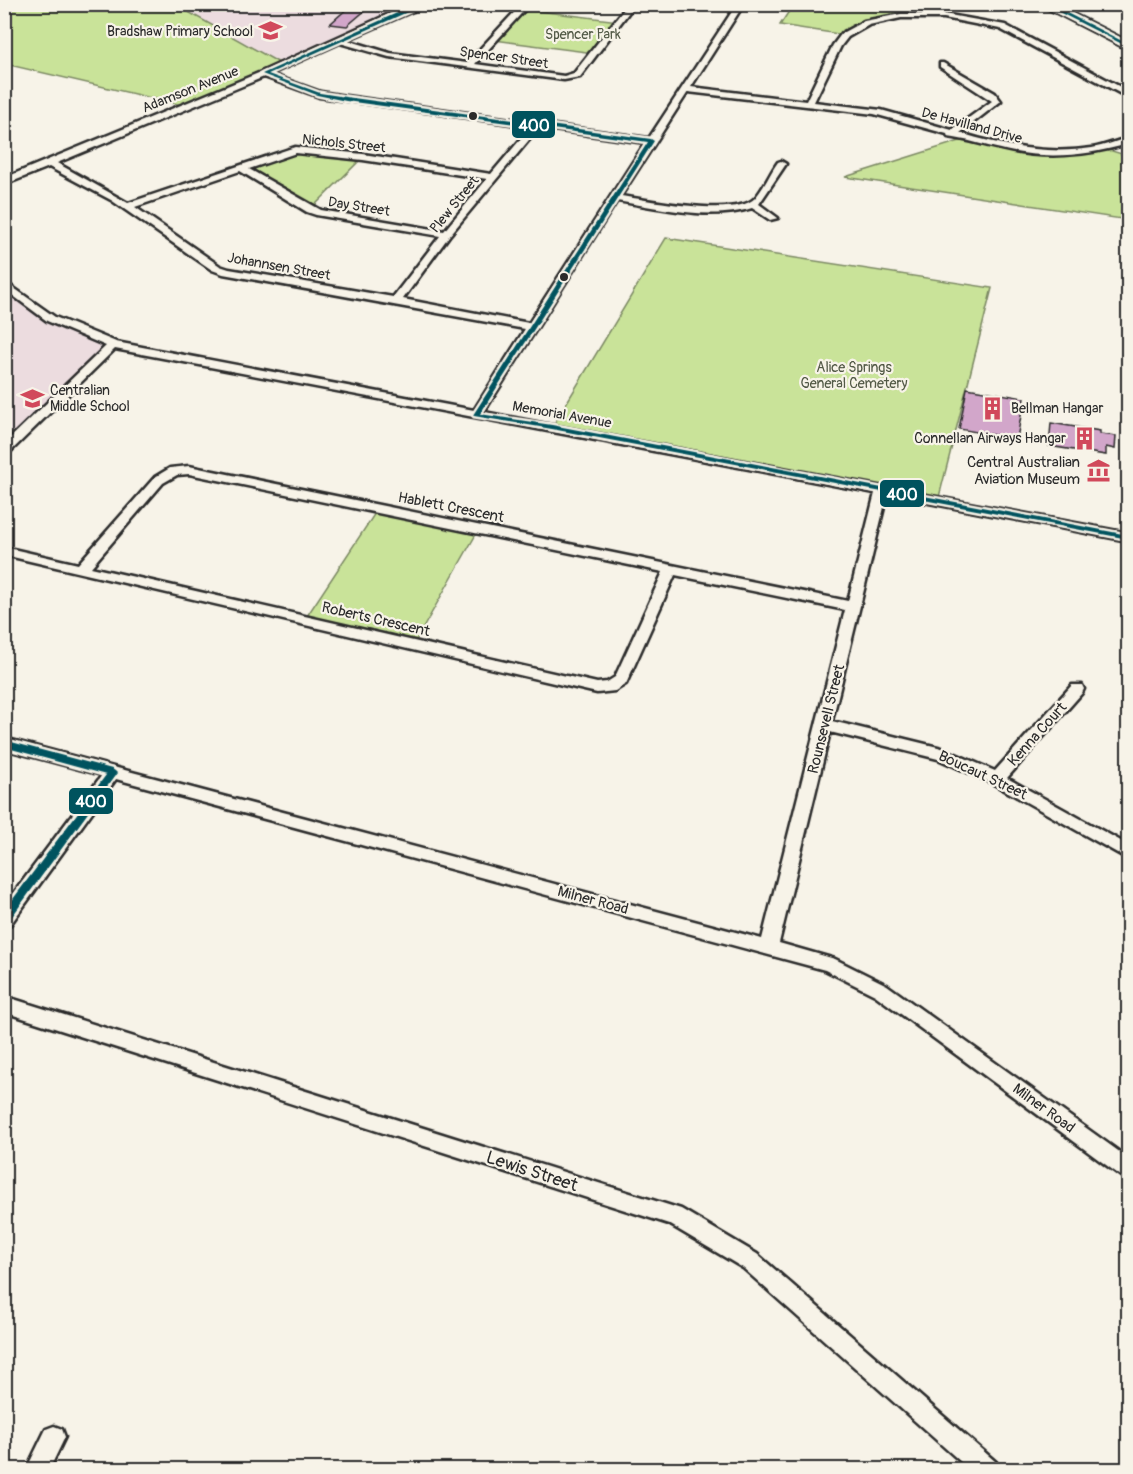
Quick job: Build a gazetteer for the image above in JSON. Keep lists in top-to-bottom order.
{
  "streets": {
    "street": [
      "Spencer Street",
      "Adamson Avenue",
      "De Havilland Drive",
      "Nichols Street",
      "Plew Street",
      "Day Street",
      "Johannsen Street",
      "Memorial Avenue",
      "Hablett Crescent",
      "Roberts Crescent",
      "Rounsevell Street",
      "Kenna Court",
      "Boucaut Street",
      "Milner Road",
      "Lewis Street"
    ]
  },
  "crossings": [
    ["Spencer Street", "Adamson Avenue"],
    ["Adamson Avenue", "Johannsen Street"],
    ["Nichols Street", "Plew Street"],
    ["Nichols Street", "Day Street"],
    ["Nichols Street", "Johannsen Street"],
    ["Plew Street", "Day Street"],
    ["Plew Street", "Johannsen Street"],
    ["Memorial Avenue", "Rounsevell Street"],
    ["Hablett Crescent", "Roberts Crescent"],
    ["Hablett Crescent", "Rounsevell Street"],
    ["Rounsevell Street", "Boucaut Street"],
    ["Rounsevell Street", "Milner Road"],
    ["Kenna Court", "Boucaut Street"]
  ],
  "parks": ["Spencer Park", "Alice Springs General Cemetery"],
  "places": {
    "school or university": ["Bradshaw Primary School", "Centralian Middle School"],
    "building": ["Bellman Hangar", "Connellan Airways Hangar"],
    "museum": ["Central Australian Aviation Museum"]
  },
  "lines": ["transit line 400"]
}
